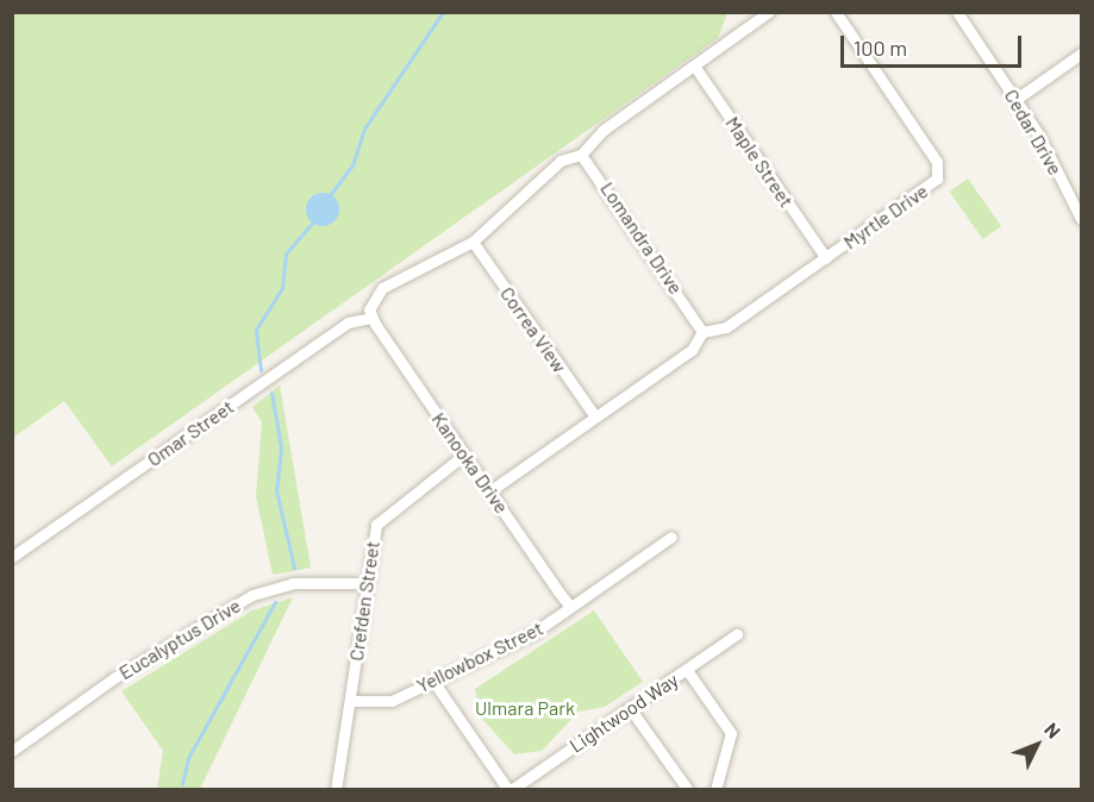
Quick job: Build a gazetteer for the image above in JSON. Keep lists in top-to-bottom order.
{
  "streets": {
    "street": [
      "Cedar Drive",
      "Maple Street",
      "Myrtle Drive",
      "Lomandra Drive",
      "Correa View",
      "Omar Street",
      "Kanooka Drive",
      "Crefden Street",
      "Eucalyptus Drive",
      "Yellowbox Street",
      "Lightwood Way"
    ]
  },
  "crossings": [
    ["Maple Street", "Myrtle Drive"],
    ["Myrtle Drive", "Lomandra Drive"],
    ["Omar Street", "Kanooka Drive"],
    ["Kanooka Drive", "Crefden Street"],
    ["Kanooka Drive", "Yellowbox Street"],
    ["Crefden Street", "Eucalyptus Drive"],
    ["Crefden Street", "Yellowbox Street"]
  ],
  "parks": ["Ulmara Park"],
  "scale_bar": "100 m",
  "north": "top right"
}
